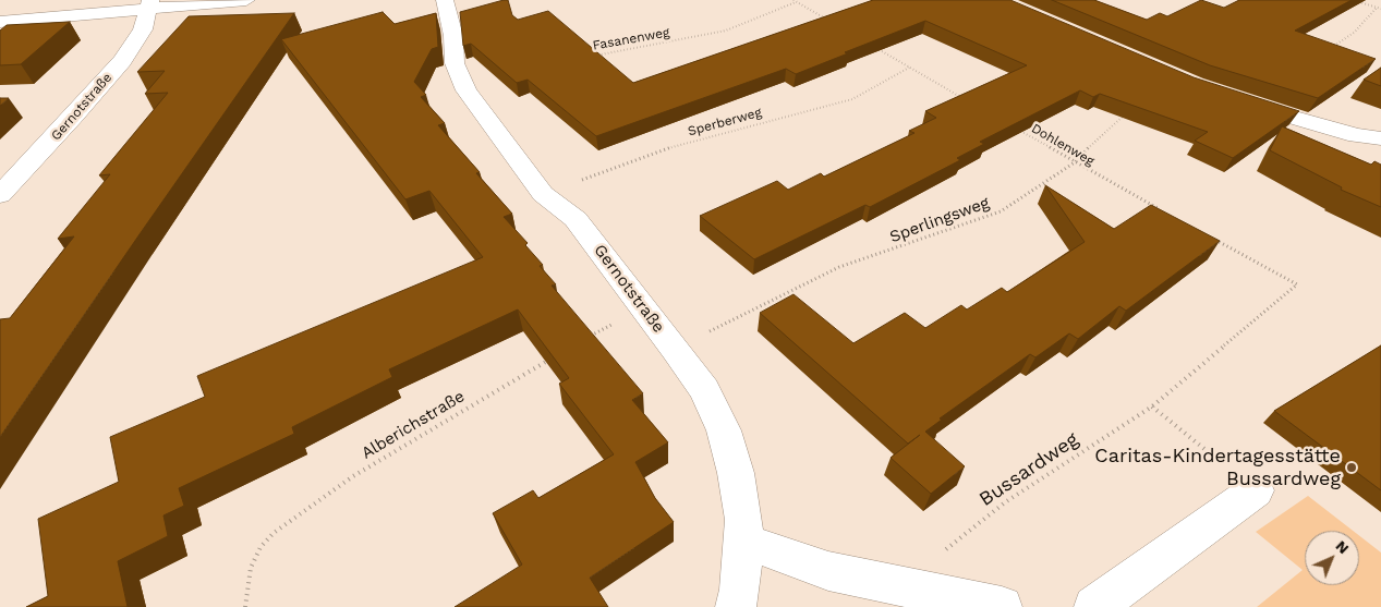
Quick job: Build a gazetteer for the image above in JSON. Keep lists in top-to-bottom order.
{
  "streets": {
    "street": ["Gernotstraße"],
    "path": [
      "Fasanenweg",
      "Sperberweg",
      "Dohlenweg",
      "Sperlingsweg",
      "Alberichstraße",
      "Bussardweg"
    ]
  },
  "crossings": [
    ["Gernotstraße", "Sperberweg"],
    ["Gernotstraße", "Sperlingsweg"],
    ["Dohlenweg", "Sperlingsweg"]
  ],
  "places": ["Caritas-Kindertagesstätte Bussardweg"],
  "north": "top right"
}
